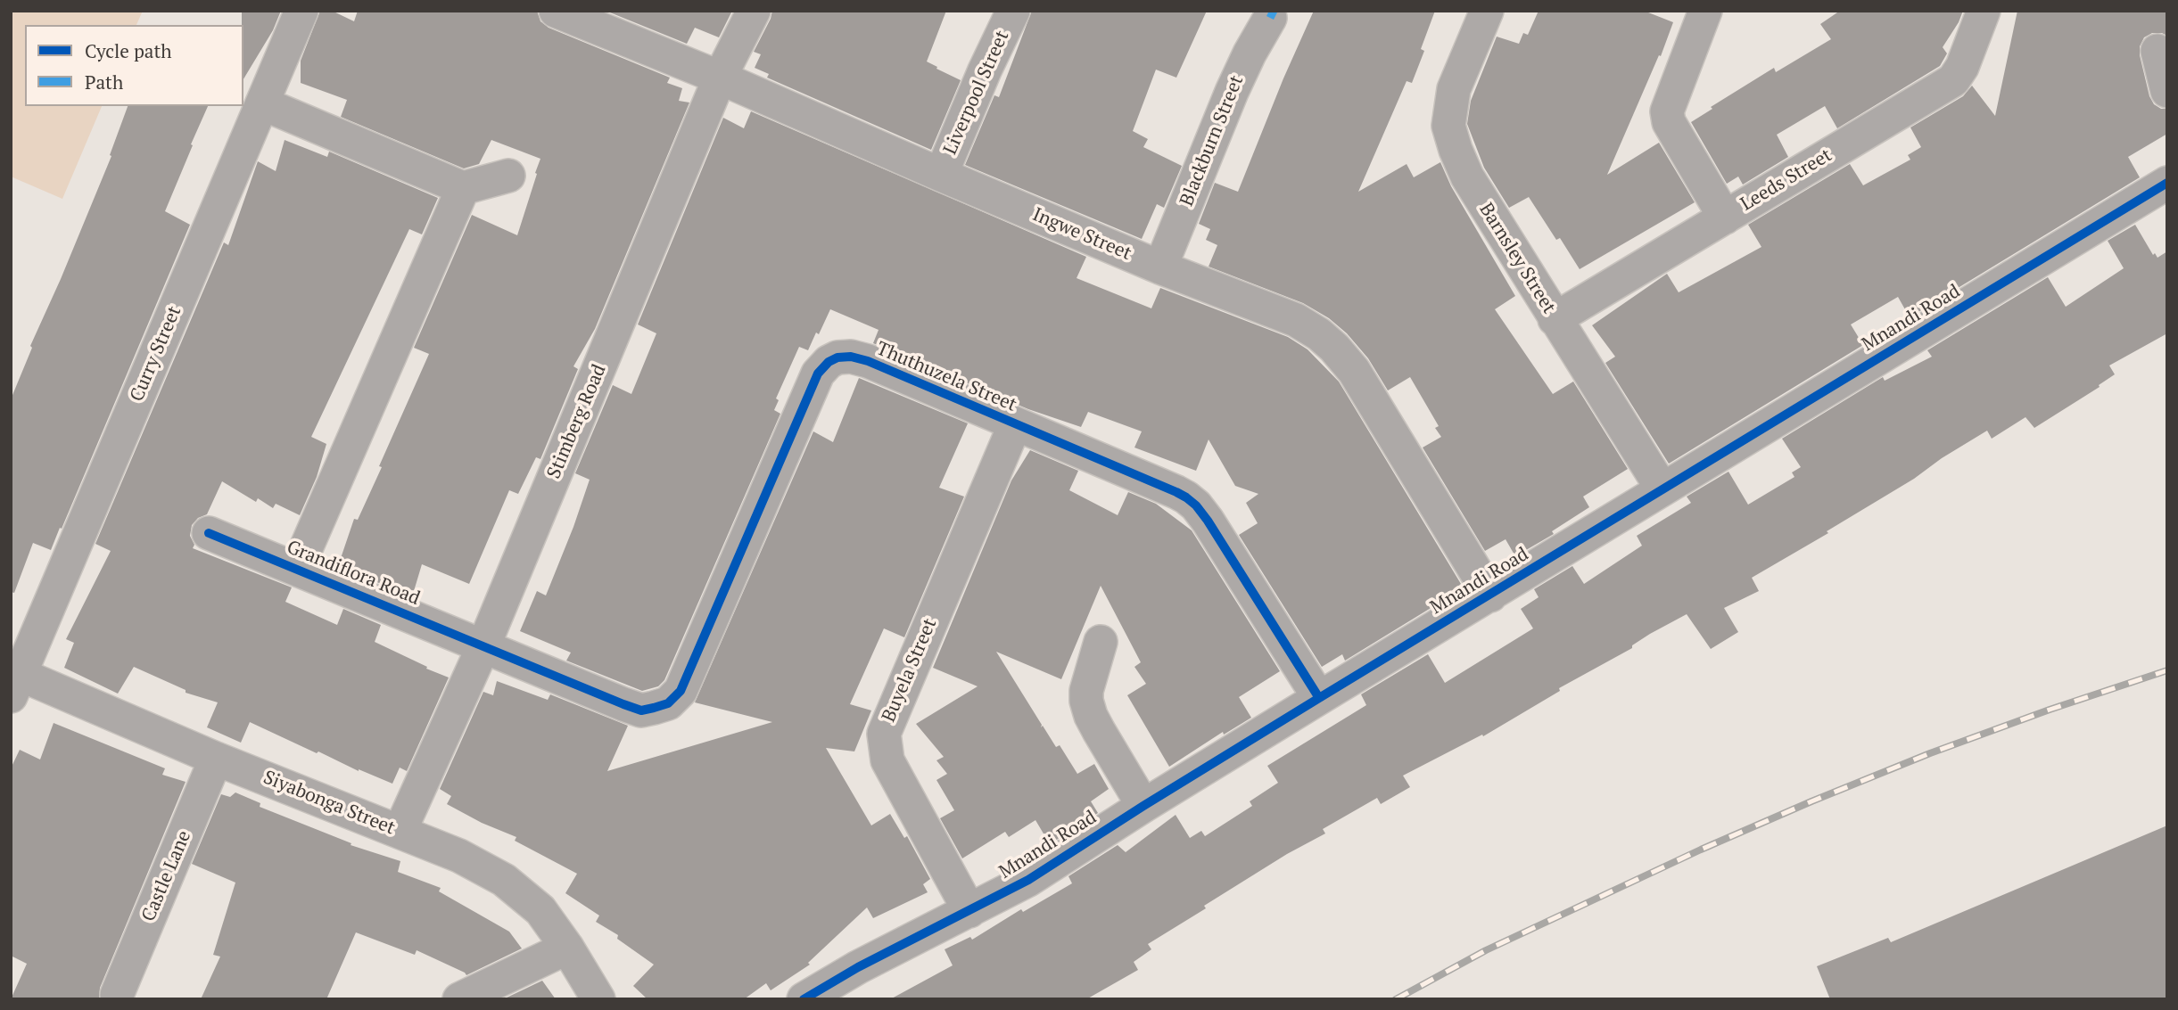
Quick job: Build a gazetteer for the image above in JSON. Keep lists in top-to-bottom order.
{
  "streets": {
    "street": [
      "Liverpool Street",
      "Blackburn Street",
      "Leeds Street",
      "Ingwe Street",
      "Barnsley Street",
      "Mnandi Road",
      "Curry Street",
      "Thuthuzela Street",
      "Stimberg Road",
      "Grandiflora Road",
      "Buyela Street",
      "Siyabonga Street",
      "Castle Lane"
    ]
  },
  "crossings": [
    ["Liverpool Street", "Ingwe Street"],
    ["Blackburn Street", "Ingwe Street"],
    ["Leeds Street", "Barnsley Street"],
    ["Ingwe Street", "Mnandi Road"],
    ["Ingwe Street", "Stimberg Road"],
    ["Barnsley Street", "Mnandi Road"],
    ["Mnandi Road", "Thuthuzela Street"],
    ["Mnandi Road", "Buyela Street"],
    ["Curry Street", "Siyabonga Street"],
    ["Thuthuzela Street", "Stimberg Road"],
    ["Thuthuzela Street", "Grandiflora Road"],
    ["Thuthuzela Street", "Buyela Street"],
    ["Stimberg Road", "Grandiflora Road"],
    ["Stimberg Road", "Siyabonga Street"],
    ["Siyabonga Street", "Castle Lane"]
  ],
  "legend": ["Cycle path", "Path"]
}
